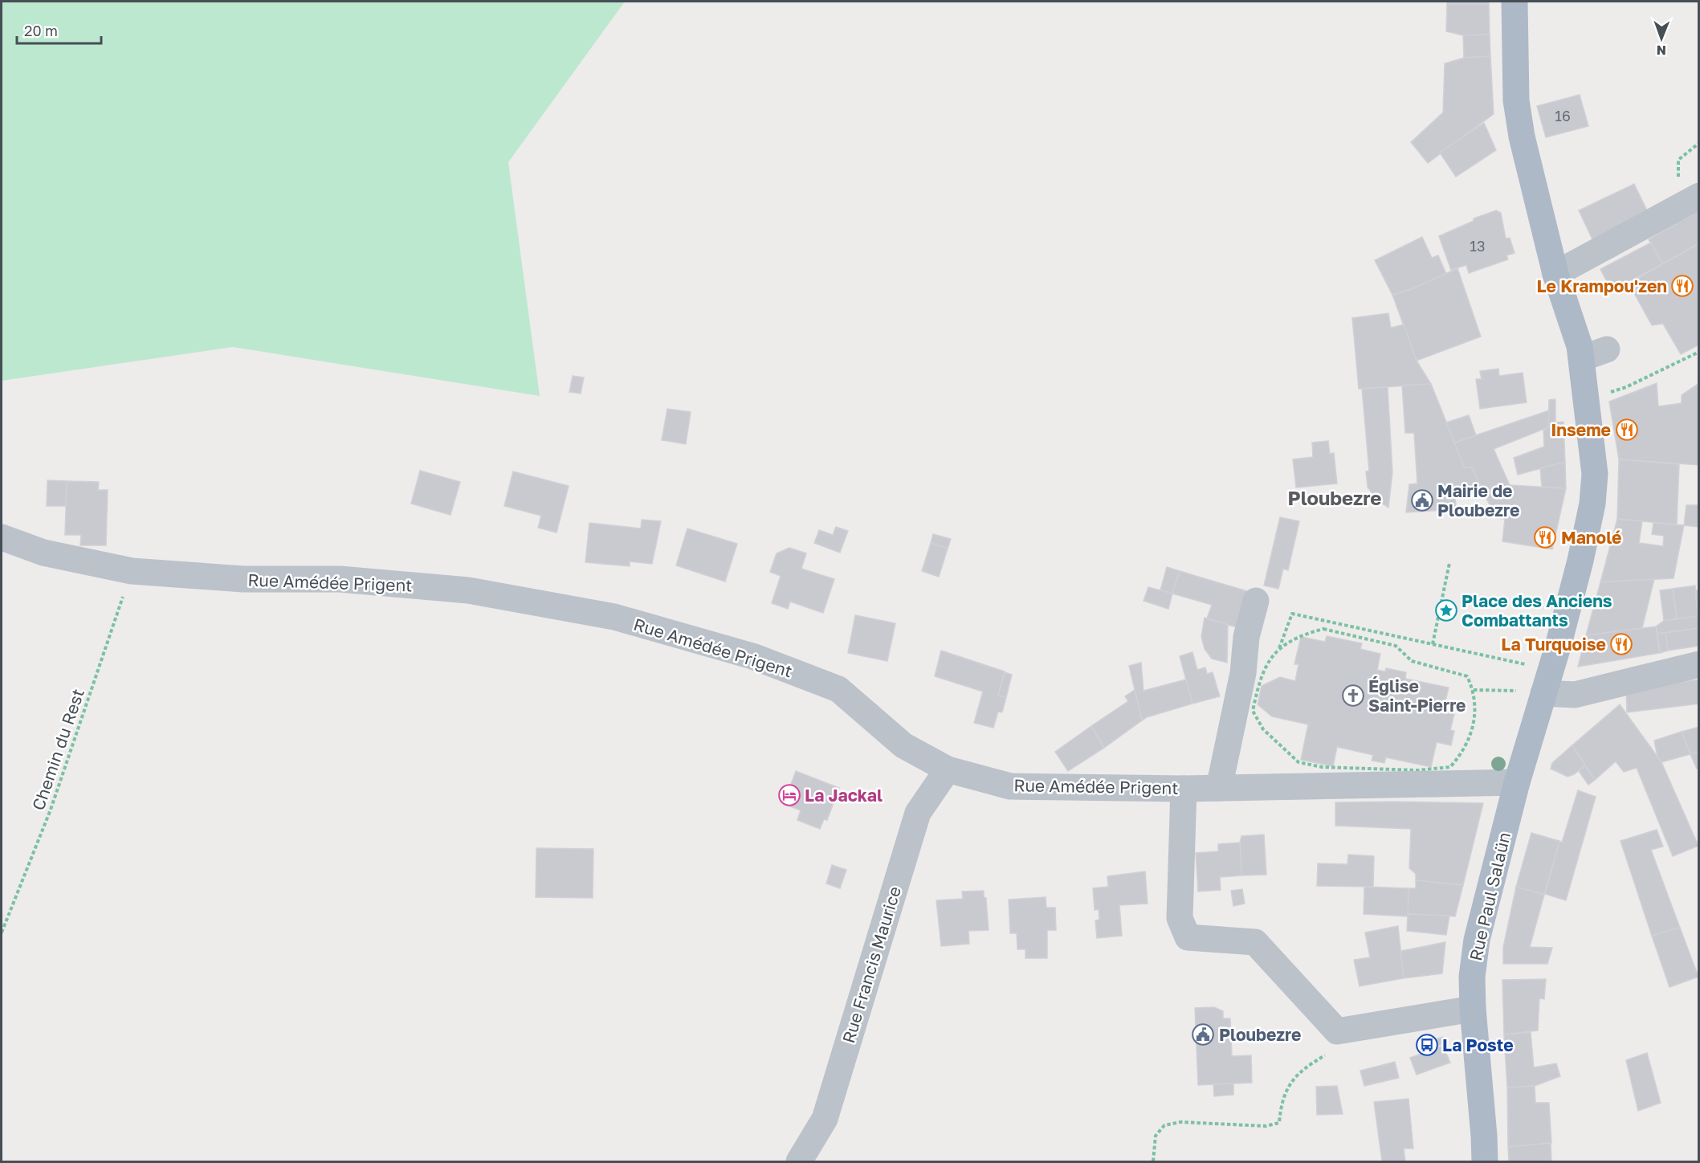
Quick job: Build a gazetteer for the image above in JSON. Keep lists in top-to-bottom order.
{
  "streets": {
    "main road": ["Rue Paul Salaün"],
    "street": ["Rue Amédée Prigent", "Rue Francis Maurice"],
    "path": ["Chemin du Rest"]
  },
  "crossings": [
    ["Rue Amédée Prigent", "Chemin du Rest"],
    ["Rue Amédée Prigent", "Rue Paul Salaün"],
    ["Rue Amédée Prigent", "Rue Francis Maurice"]
  ],
  "districts": ["Ploubezre"],
  "places": {
    "restaurant": [
      "Le Krampou'zen",
      "Inseme",
      "Manolé",
      "La Turquoise"
    ],
    "public building": ["Mairie de Ploubezre", "Ploubezre"],
    "place": ["Place des Anciens Combattants"],
    "church": ["Église Saint-Pierre"],
    "hotel": ["La Jackal"],
    "bus stop": ["La Poste"]
  },
  "house_numbers": ["16", "13"],
  "scale_bar": "20 m",
  "north": "bottom"
}
